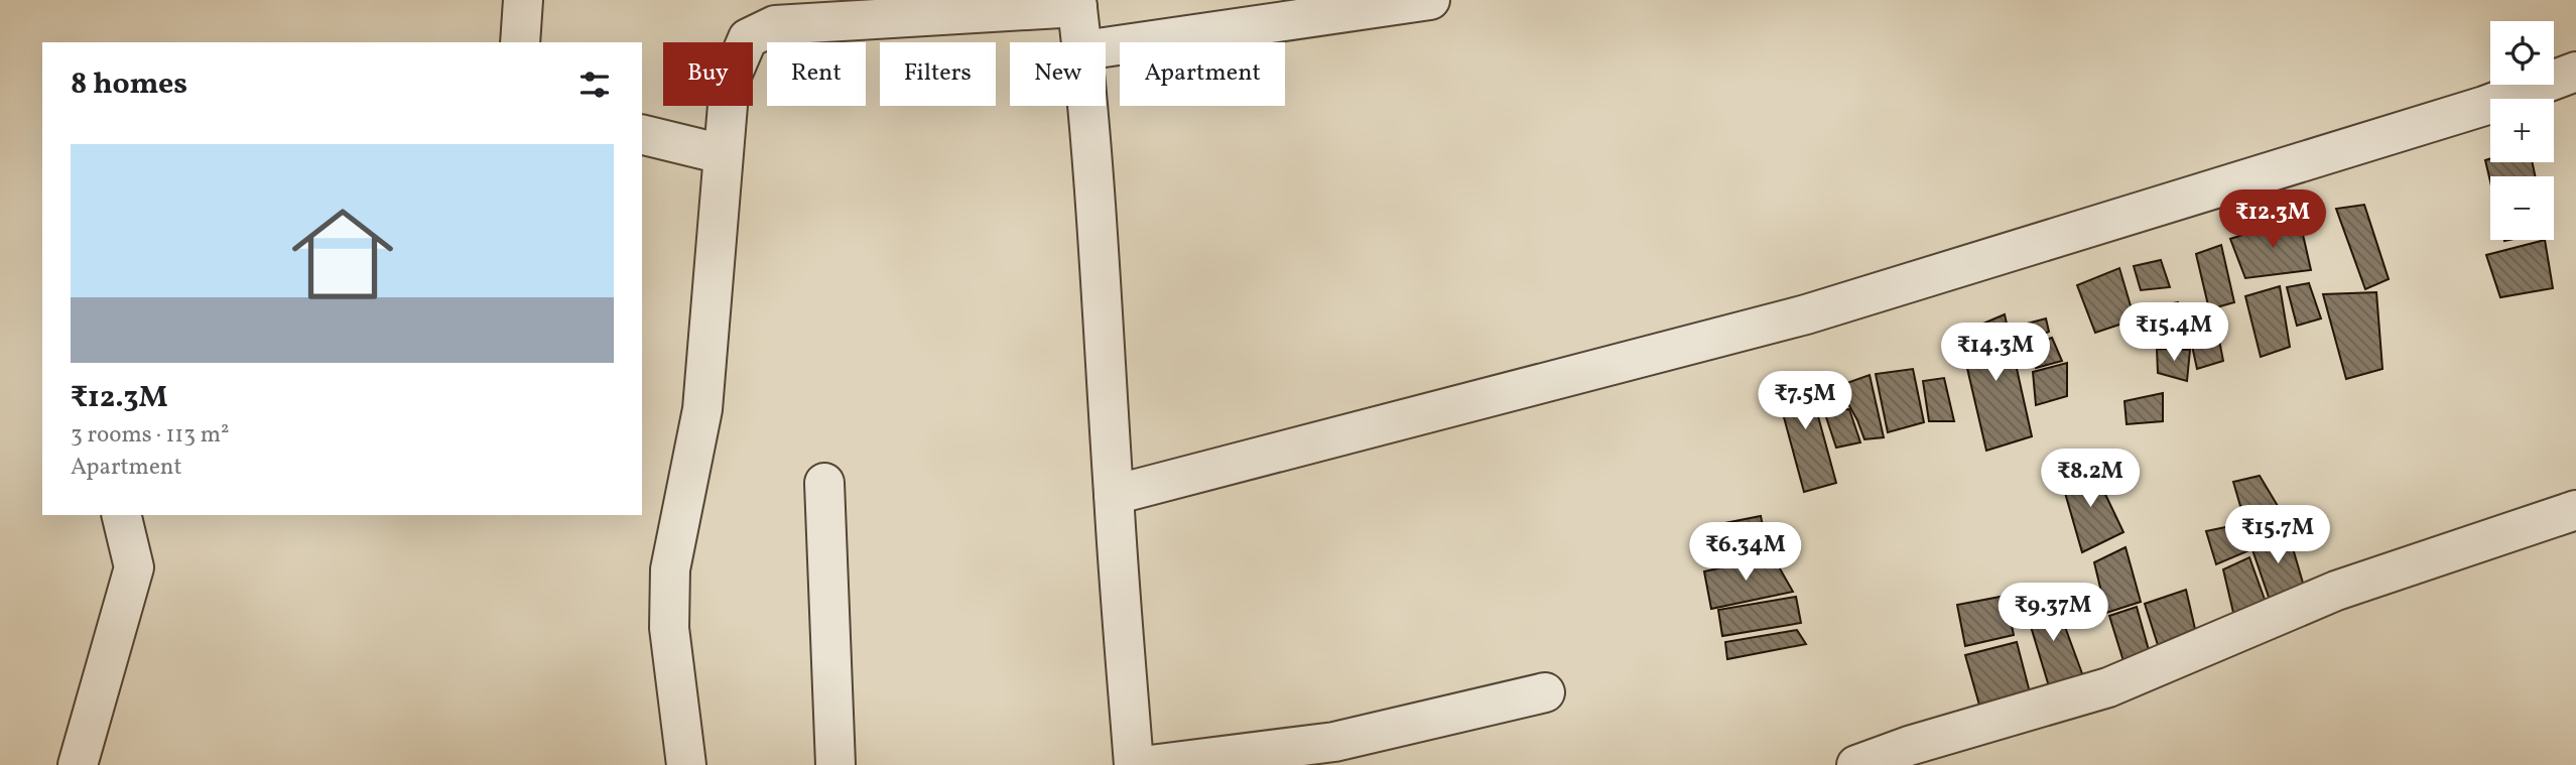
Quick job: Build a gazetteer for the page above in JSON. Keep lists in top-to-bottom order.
{
  "page": {
    "map_buttons": ["+", "−"],
    "chip": [
      "Buy",
      "Rent",
      "Filters",
      "New",
      "Apartment"
    ],
    "heading": "8 homes",
    "list": [
      {
        "name": "₹12.3M",
        "note": "3 rooms · 113 m² · Apartment"
      }
    ],
    "price": [
      "₹12.3M",
      "₹15.4M",
      "₹14.3M",
      "₹7.5M",
      "₹8.2M",
      "₹15.7M",
      "₹6.34M",
      "₹9.37M"
    ]
  }
}
